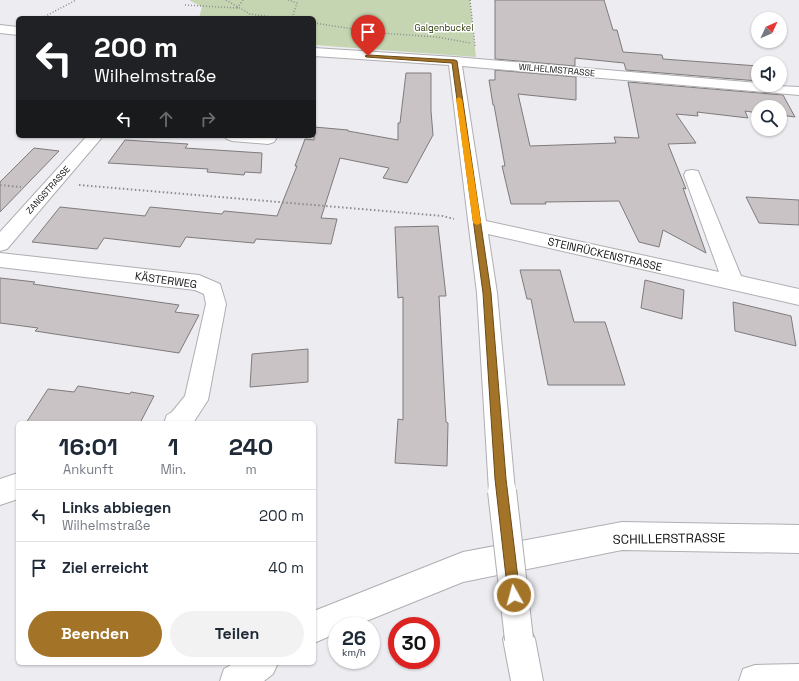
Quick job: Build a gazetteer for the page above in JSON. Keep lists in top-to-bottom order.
{
  "streets": {
    "street": [
      "WILHELMSTRASSE",
      "ZANGSTRASSE",
      "STEINRÜCKENSTRASSE",
      "KÄSTERWEG",
      "SCHILLERSTRASSE"
    ]
  },
  "parks": ["Galgenbuckel"],
  "north": "top right",
  "page": {
    "turn": ["200 m", "Wilhelmstraße"],
    "eta": [
      "16:01",
      "Ankunft",
      "1",
      "Min.",
      "240",
      "m"
    ],
    "list": [
      {
        "name": "Links abbiegen",
        "note": "Wilhelmstraße",
        "value": "200 m"
      },
      {
        "name": "Ziel erreicht",
        "value": "40 m"
      }
    ],
    "buttons": ["Beenden", "Teilen"],
    "speed": "26 km/h",
    "limit": "30"
  }
}
